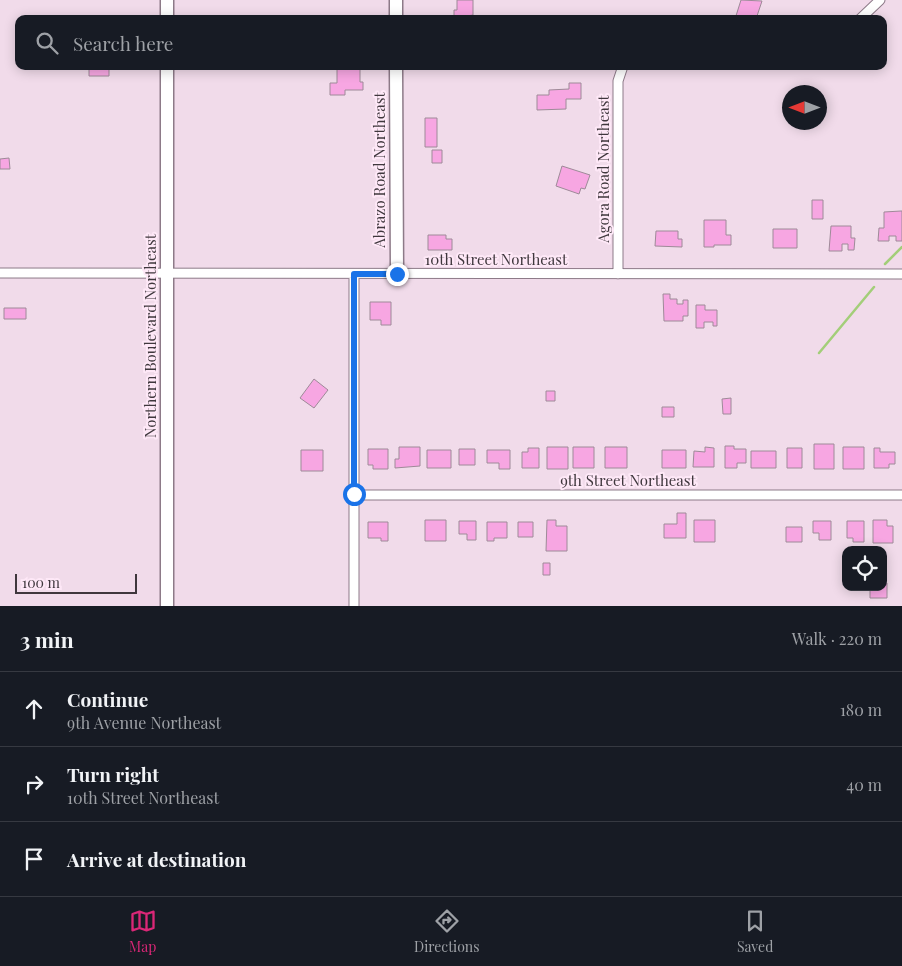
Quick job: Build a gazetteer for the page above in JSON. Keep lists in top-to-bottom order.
{
  "streets": {
    "main road": ["Abrazo Road Northeast", "Northern Boulevard Northeast"],
    "street": ["Agora Road Northeast", "10th Street Northeast", "9th Street Northeast"]
  },
  "crossings": [
    ["Agora Road Northeast", "10th Street Northeast"],
    ["Abrazo Road Northeast", "10th Street Northeast"],
    ["10th Street Northeast", "Northern Boulevard Northeast"]
  ],
  "scale_bar": "100 m",
  "north": "left",
  "page": {
    "search": "Search here",
    "scale": "100 m",
    "heading": ["3 min", "Walk · 220 m"],
    "list": [
      ["Continue", "9th Avenue Northeast", "180 m"],
      ["Turn right", "10th Street Northeast", "40 m"],
      "Arrive at destination"
    ],
    "nav": ["Map", "Directions", "Saved"]
  }
}
